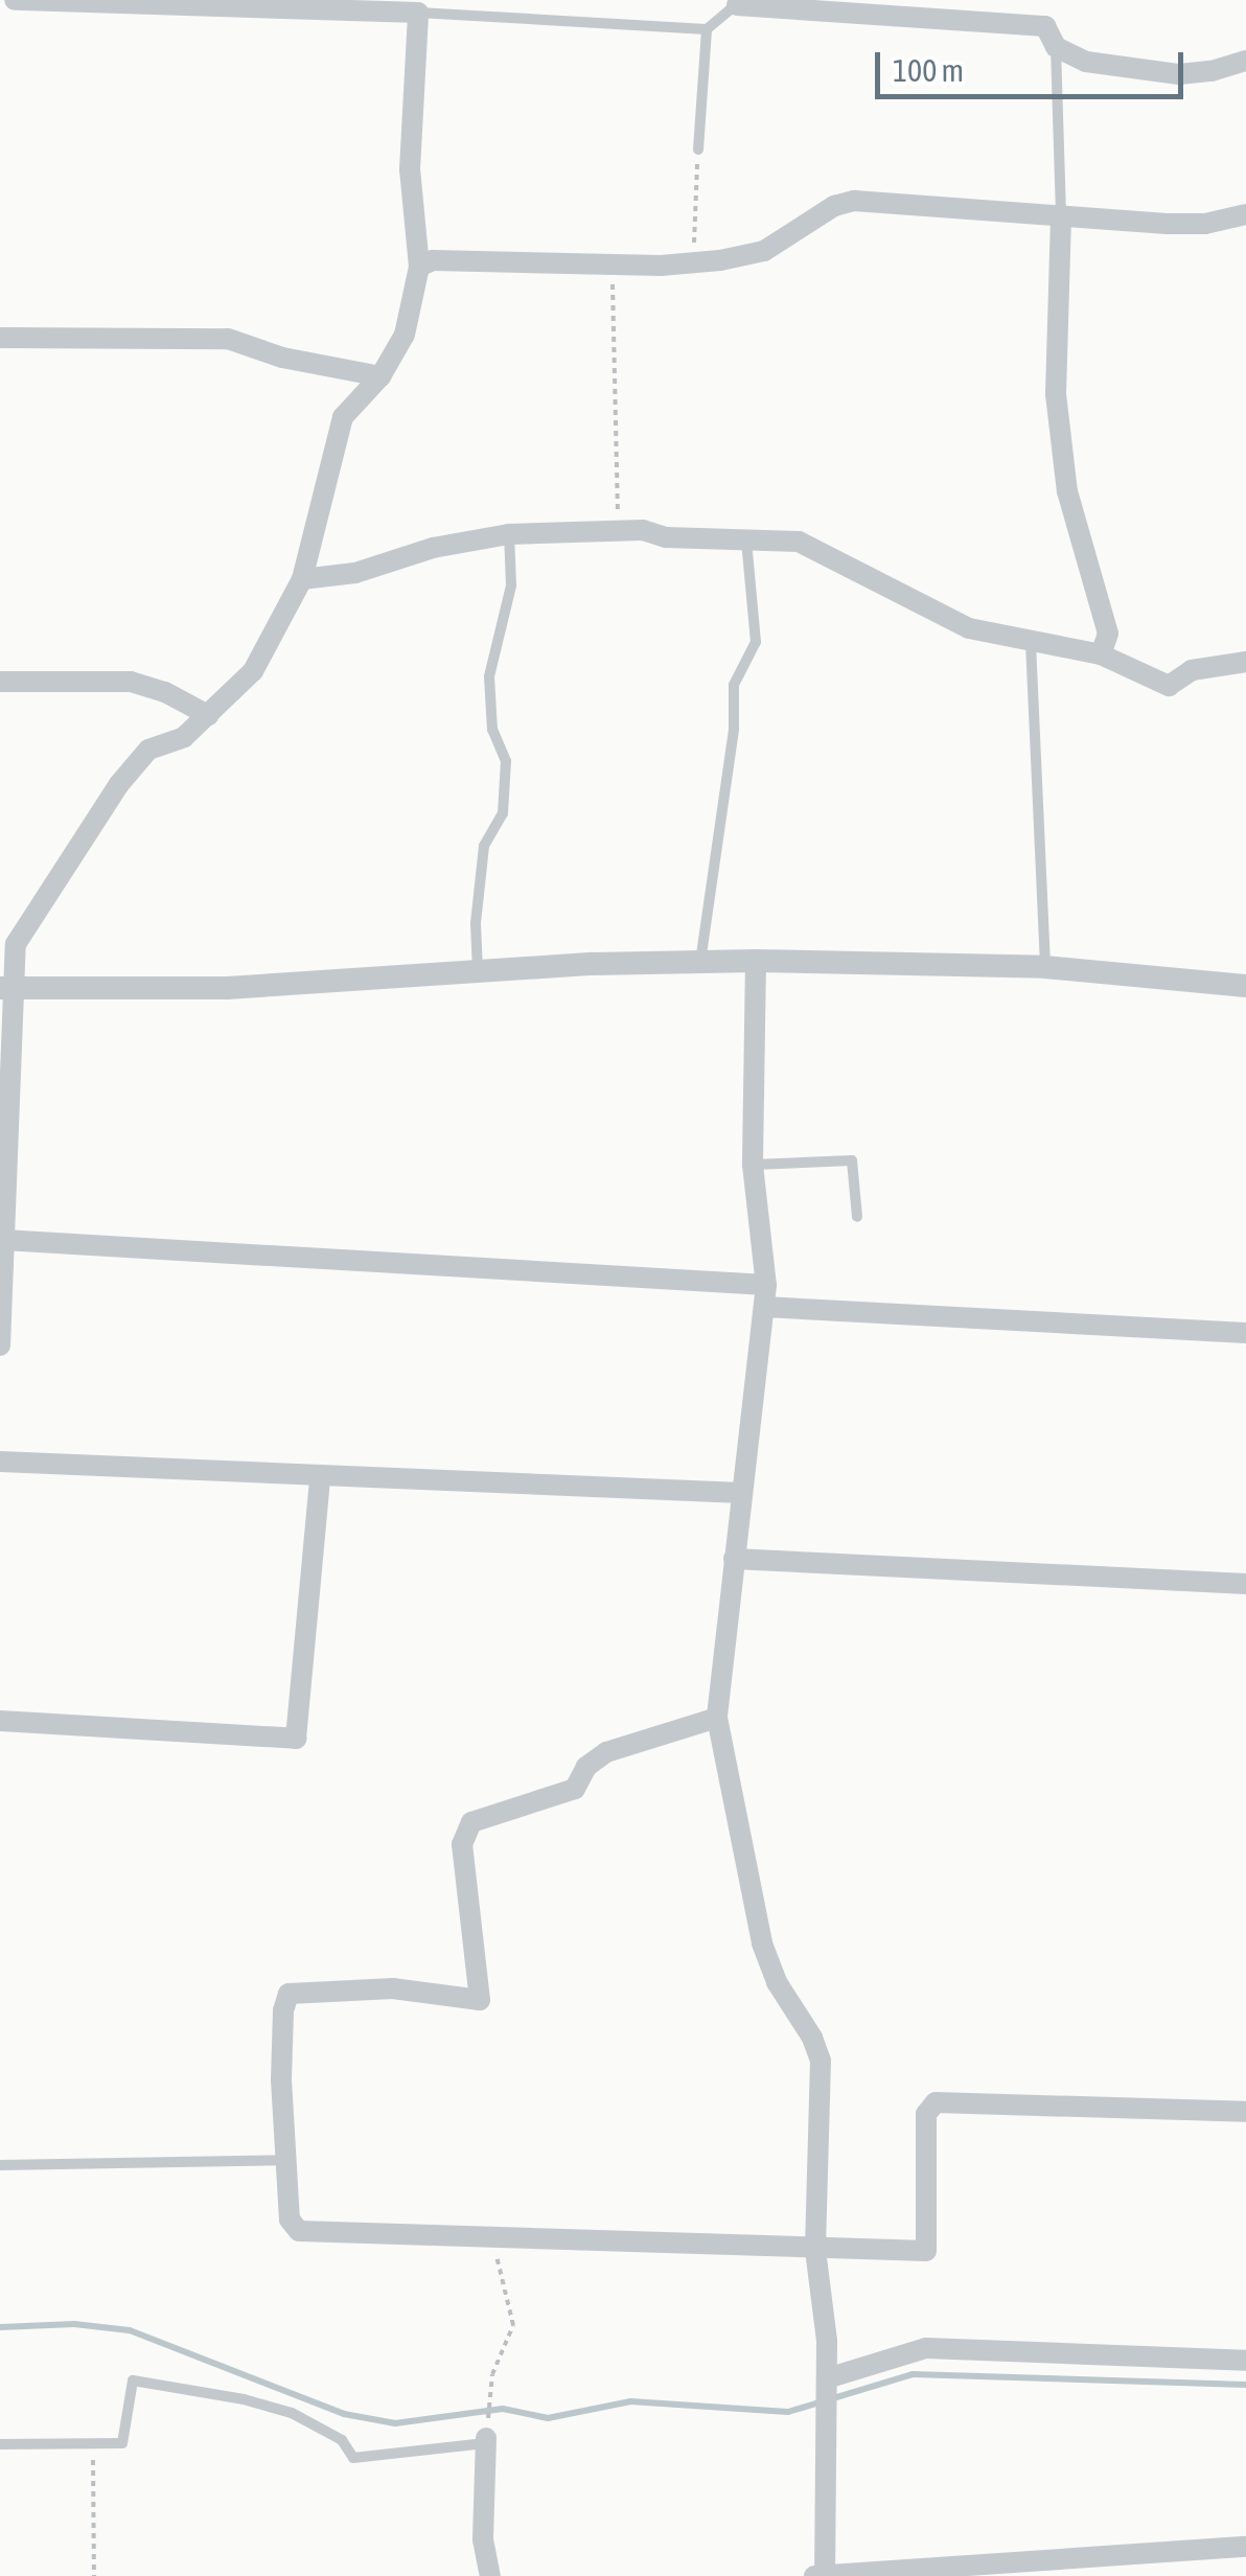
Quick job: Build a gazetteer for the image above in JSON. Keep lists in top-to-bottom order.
{
  "scale_bar": "100 m"
}
